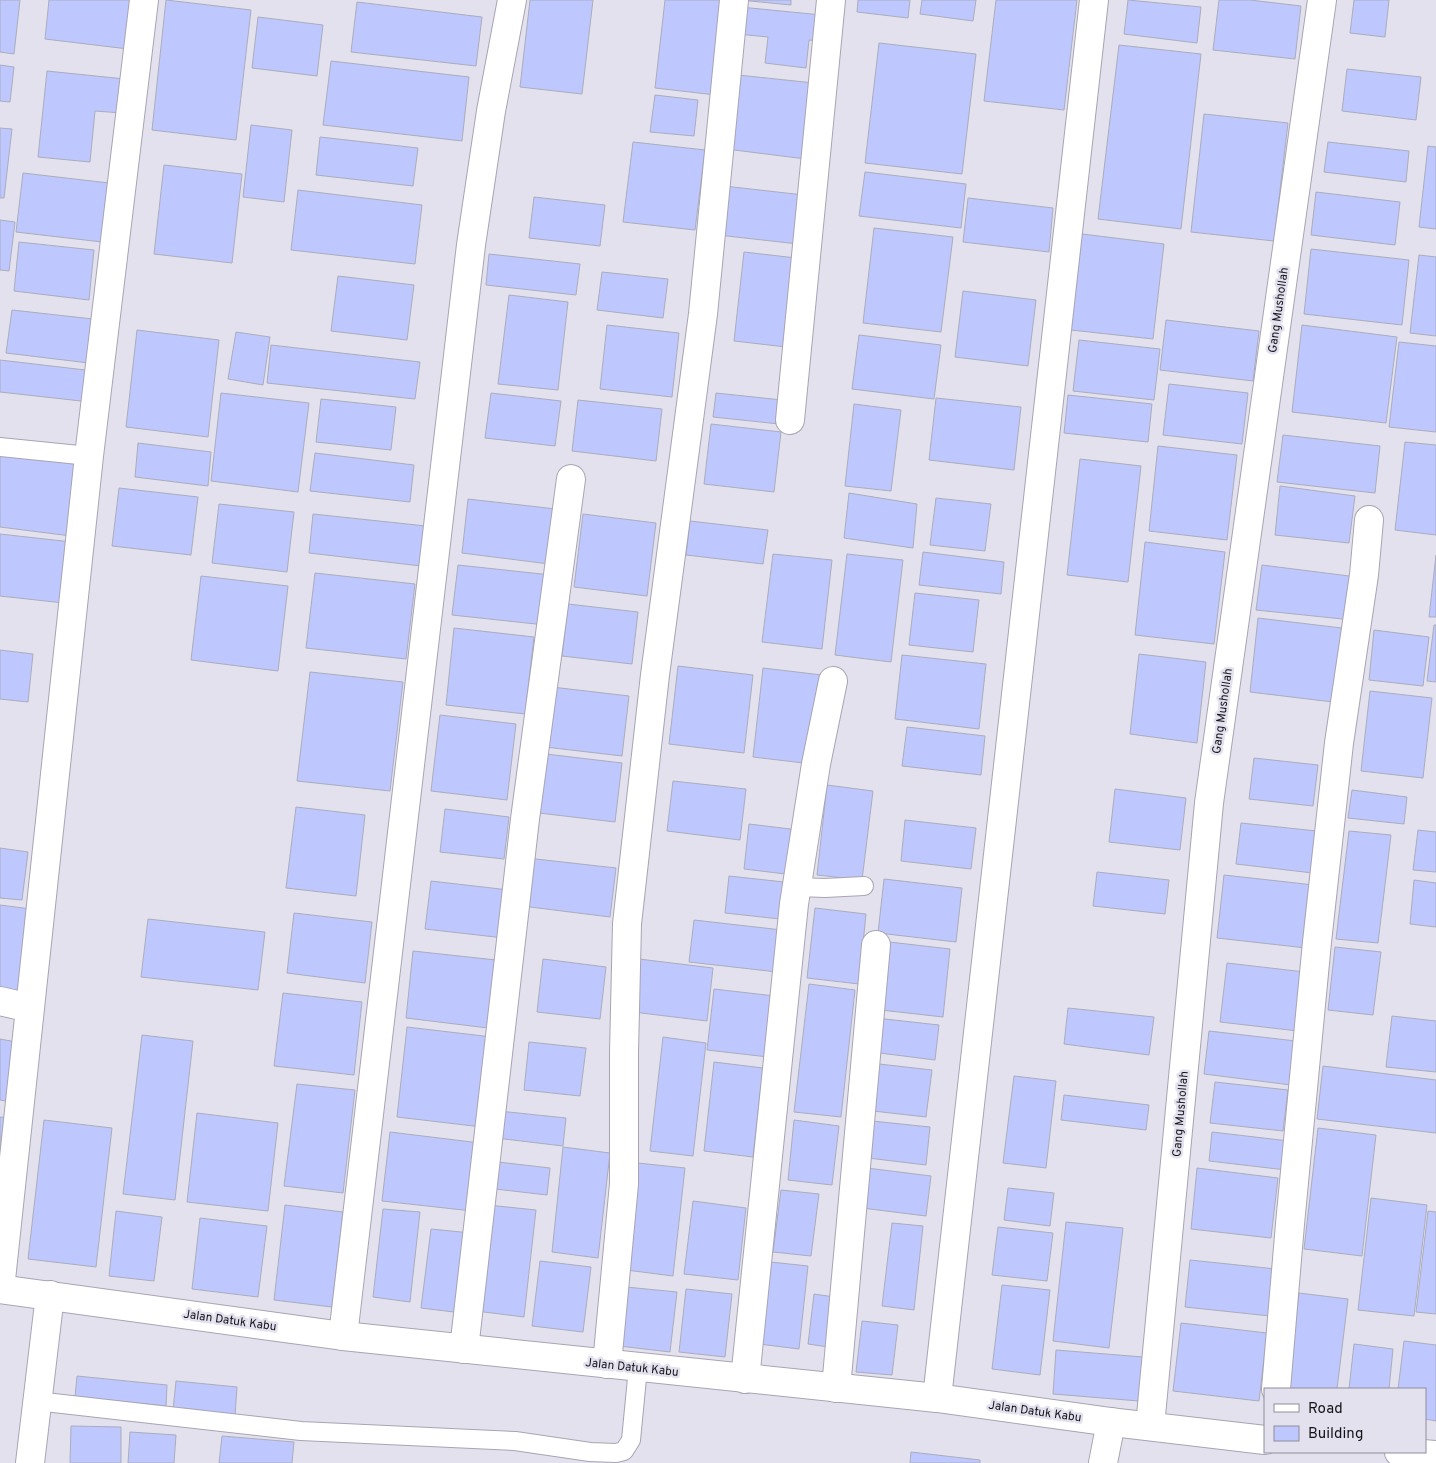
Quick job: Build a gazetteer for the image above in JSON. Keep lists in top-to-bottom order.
{
  "streets": {
    "street": ["Gang Mushollah", "Jalan Datuk Kabu"]
  },
  "crossings": [
    ["Gang Mushollah", "Jalan Datuk Kabu"]
  ],
  "legend": ["Road", "Building"]
}
